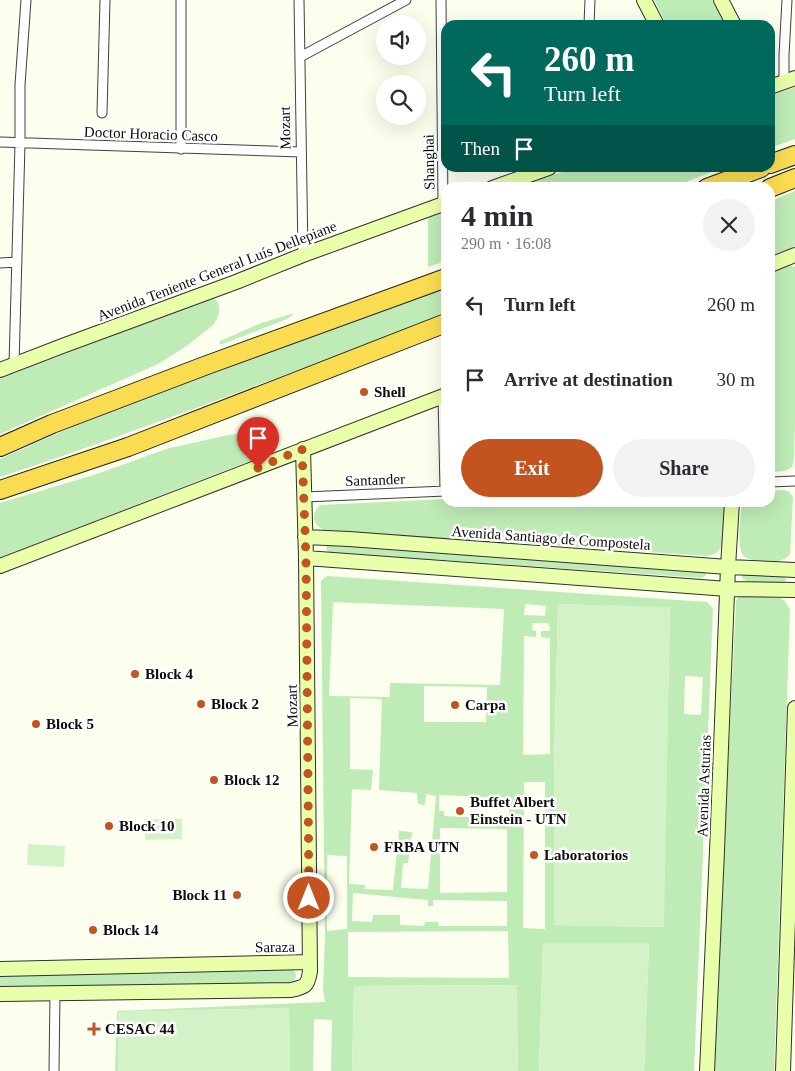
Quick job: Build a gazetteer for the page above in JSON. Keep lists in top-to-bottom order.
{
  "streets": {
    "street": [
      "Mozart",
      "Doctor Horacio Casco",
      "Shanghai",
      "Avenida Teniente General Luís Dellepiane",
      "Santander",
      "Avenida Santiago de Compostela",
      "Avenida Asturias",
      "Saraza"
    ]
  },
  "crossings": [
    ["Mozart", "Doctor Horacio Casco"],
    ["Mozart", "Avenida Teniente General Luís Dellepiane"],
    ["Mozart", "Santander"],
    ["Mozart", "Avenida Santiago de Compostela"],
    ["Mozart", "Saraza"],
    ["Avenida Santiago de Compostela", "Avenida Asturias"]
  ],
  "places": {
    "other": [
      "Shell",
      "Block 4",
      "Block 2",
      "Carpa",
      "Block 5",
      "Block 12",
      "Buffet Albert Einstein - UTN",
      "Block 10",
      "FRBA UTN",
      "Laboratorios",
      "Block 11",
      "Block 14"
    ],
    "health": ["CESAC 44"]
  },
  "page": {
    "turn": ["260 m", "Turn left"],
    "then": "Then",
    "heading": ["4 min", "290 m · 16:08"],
    "list": [
      {
        "name": "Turn left",
        "value": "260 m"
      },
      {
        "name": "Arrive at destination",
        "value": "30 m"
      }
    ],
    "buttons": ["Exit", "Share"]
  }
}
